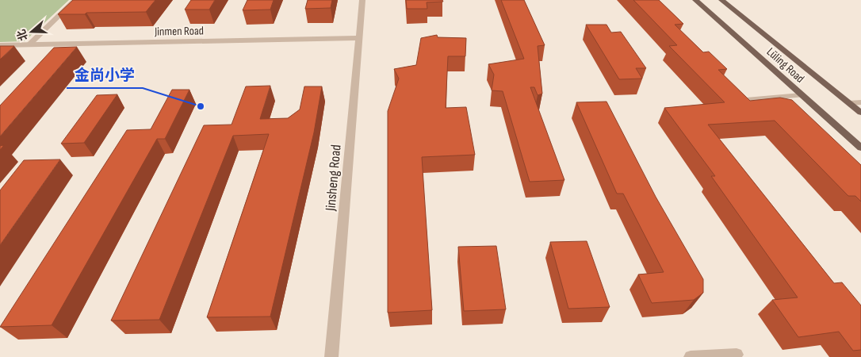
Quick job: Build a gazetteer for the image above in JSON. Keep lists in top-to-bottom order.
{
  "streets": {
    "main road": ["Lüling Road"],
    "street": ["Jinmen Road", "Jinsheng Road"]
  },
  "crossings": [
    ["Jinmen Road", "Jinsheng Road"]
  ],
  "places": ["金尚小学"],
  "north": "left"
}
